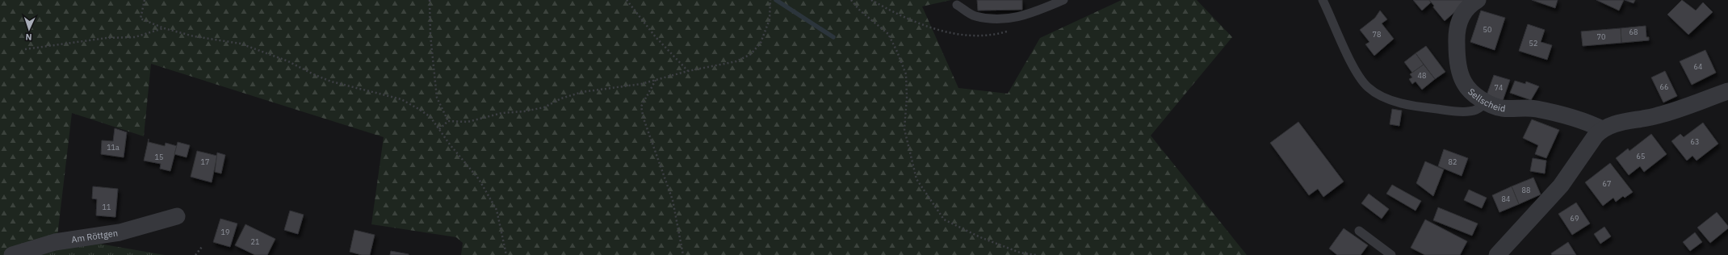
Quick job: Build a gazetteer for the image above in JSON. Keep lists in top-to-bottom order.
{
  "streets": {
    "street": ["Sellscheid", "Am Röttgen"]
  },
  "house_numbers": [
    "50",
    "68",
    "78",
    "70",
    "52",
    "64",
    "48",
    "66",
    "74",
    "63",
    "11a",
    "65",
    "15",
    "17",
    "82",
    "67",
    "88",
    "84",
    "11",
    "69",
    "19",
    "21"
  ],
  "north": "bottom"
}
